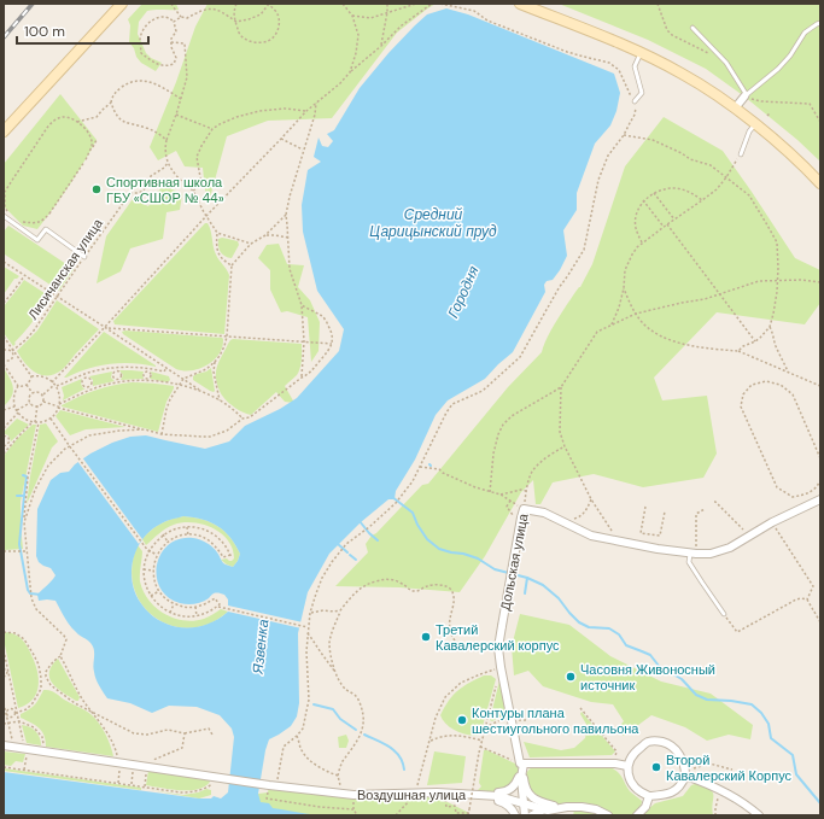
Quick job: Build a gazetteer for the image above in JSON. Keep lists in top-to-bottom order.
{
  "streets": {
    "street": ["Дольская улица", "Воздушная улица"],
    "path": ["Лисичанская улица"]
  },
  "crossings": [
    ["Дольская улица", "Воздушная улица"]
  ],
  "water": ["Средний Царицынский пруд", "Городня", "Язвенка"],
  "places": [
    "Спортивная школа ГБУ «СШОР № 44»",
    "Третий Кавалерский корпус",
    "Часовня Живоносный источник",
    "Контуры плана шестиугольного павильона",
    "Второй Кавалерский Корпус"
  ],
  "scale_bar": "100 m"
}
